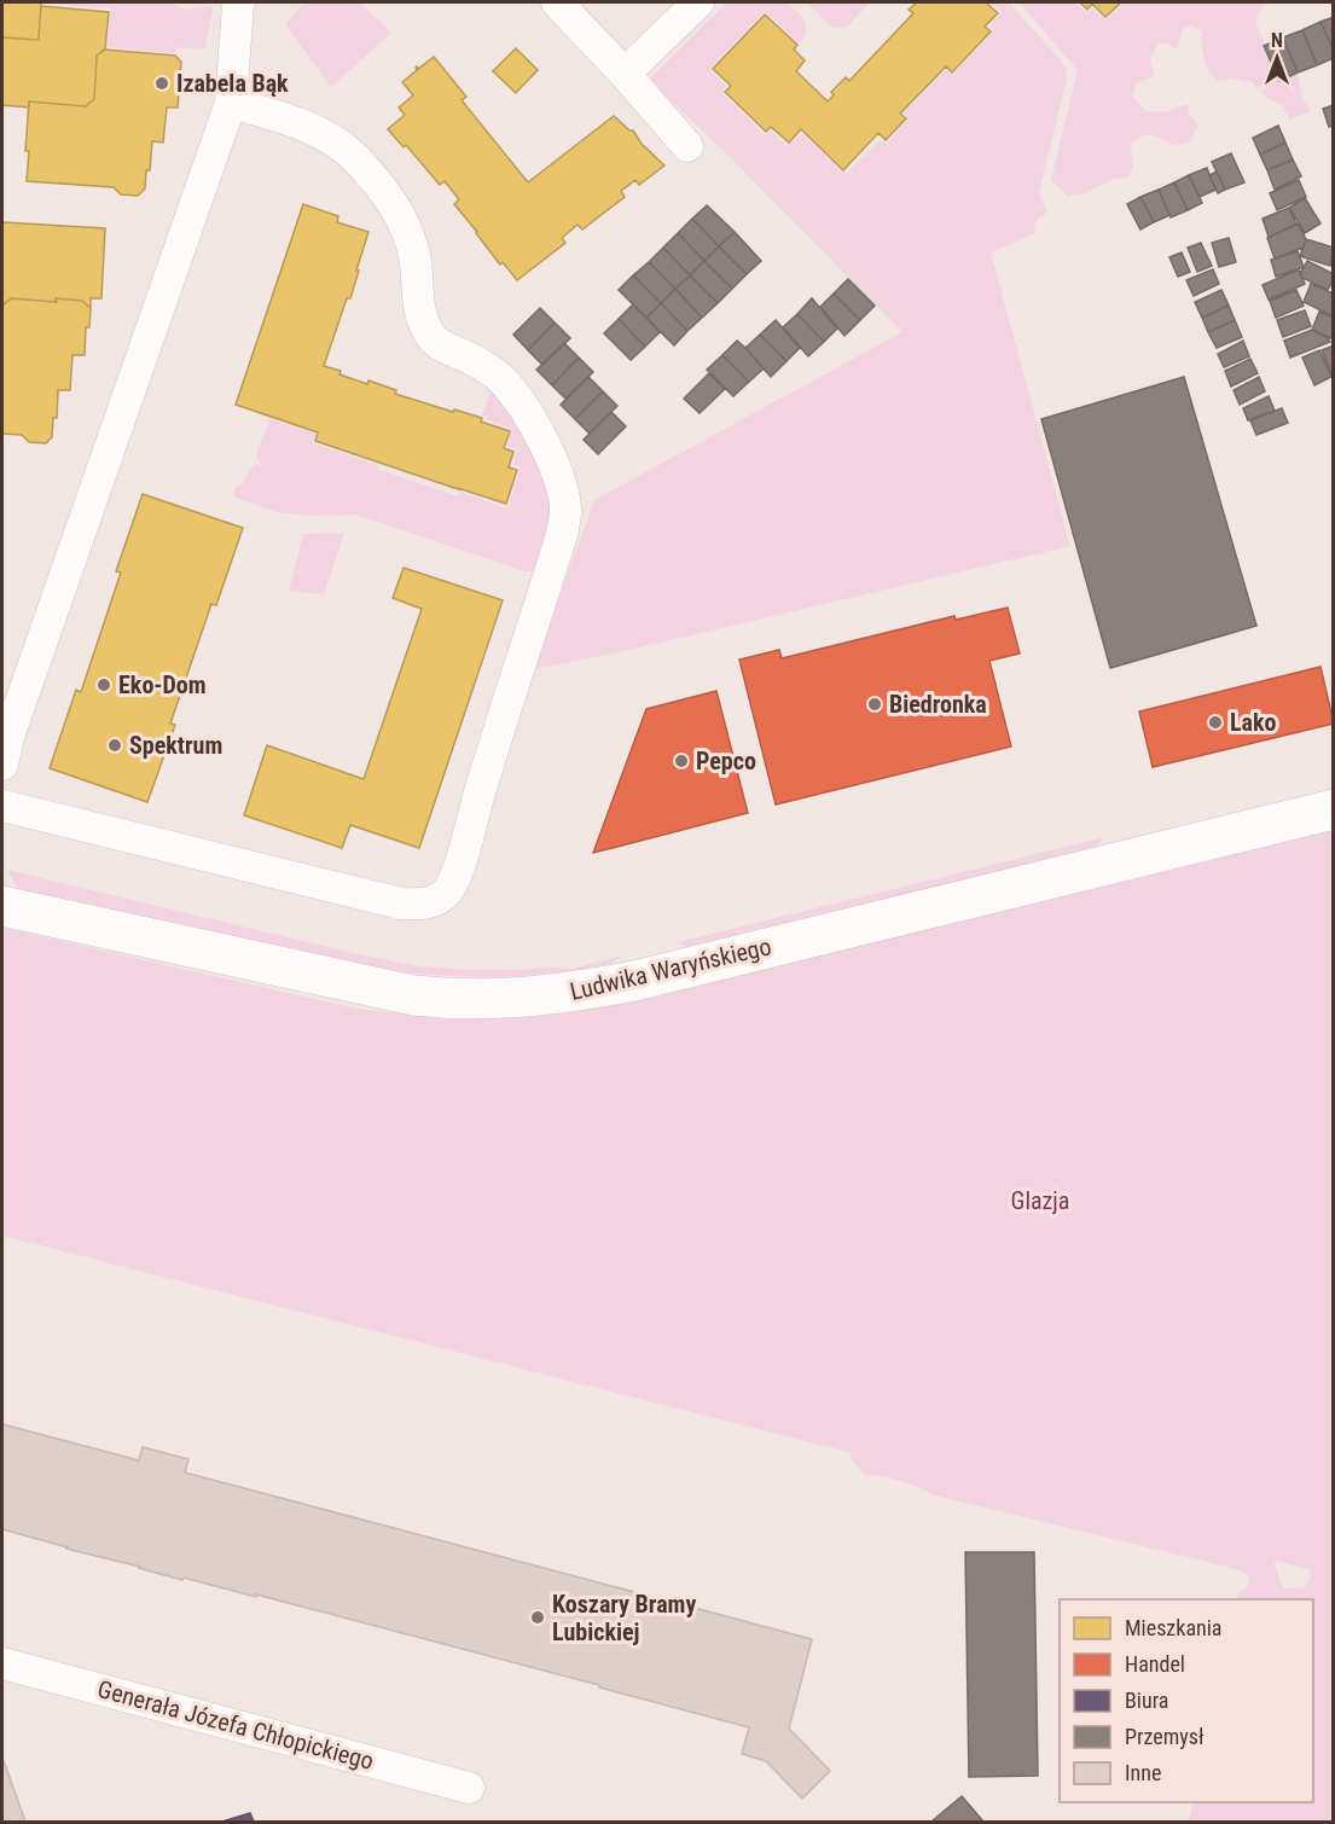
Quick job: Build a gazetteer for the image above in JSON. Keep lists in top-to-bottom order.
{
  "streets": {
    "street": ["Ludwika Waryńskiego", "Generała Józefa Chłopickiego"]
  },
  "parks": ["Glazja"],
  "places": [
    "Izabela Bąk",
    "Eko-Dom",
    "Biedronka",
    "Lako",
    "Spektrum",
    "Pepco",
    "Koszary Bramy Lubickiej"
  ],
  "legend": [
    "Mieszkania",
    "Handel",
    "Biura",
    "Przemysł",
    "Inne"
  ],
  "north": "top"
}
